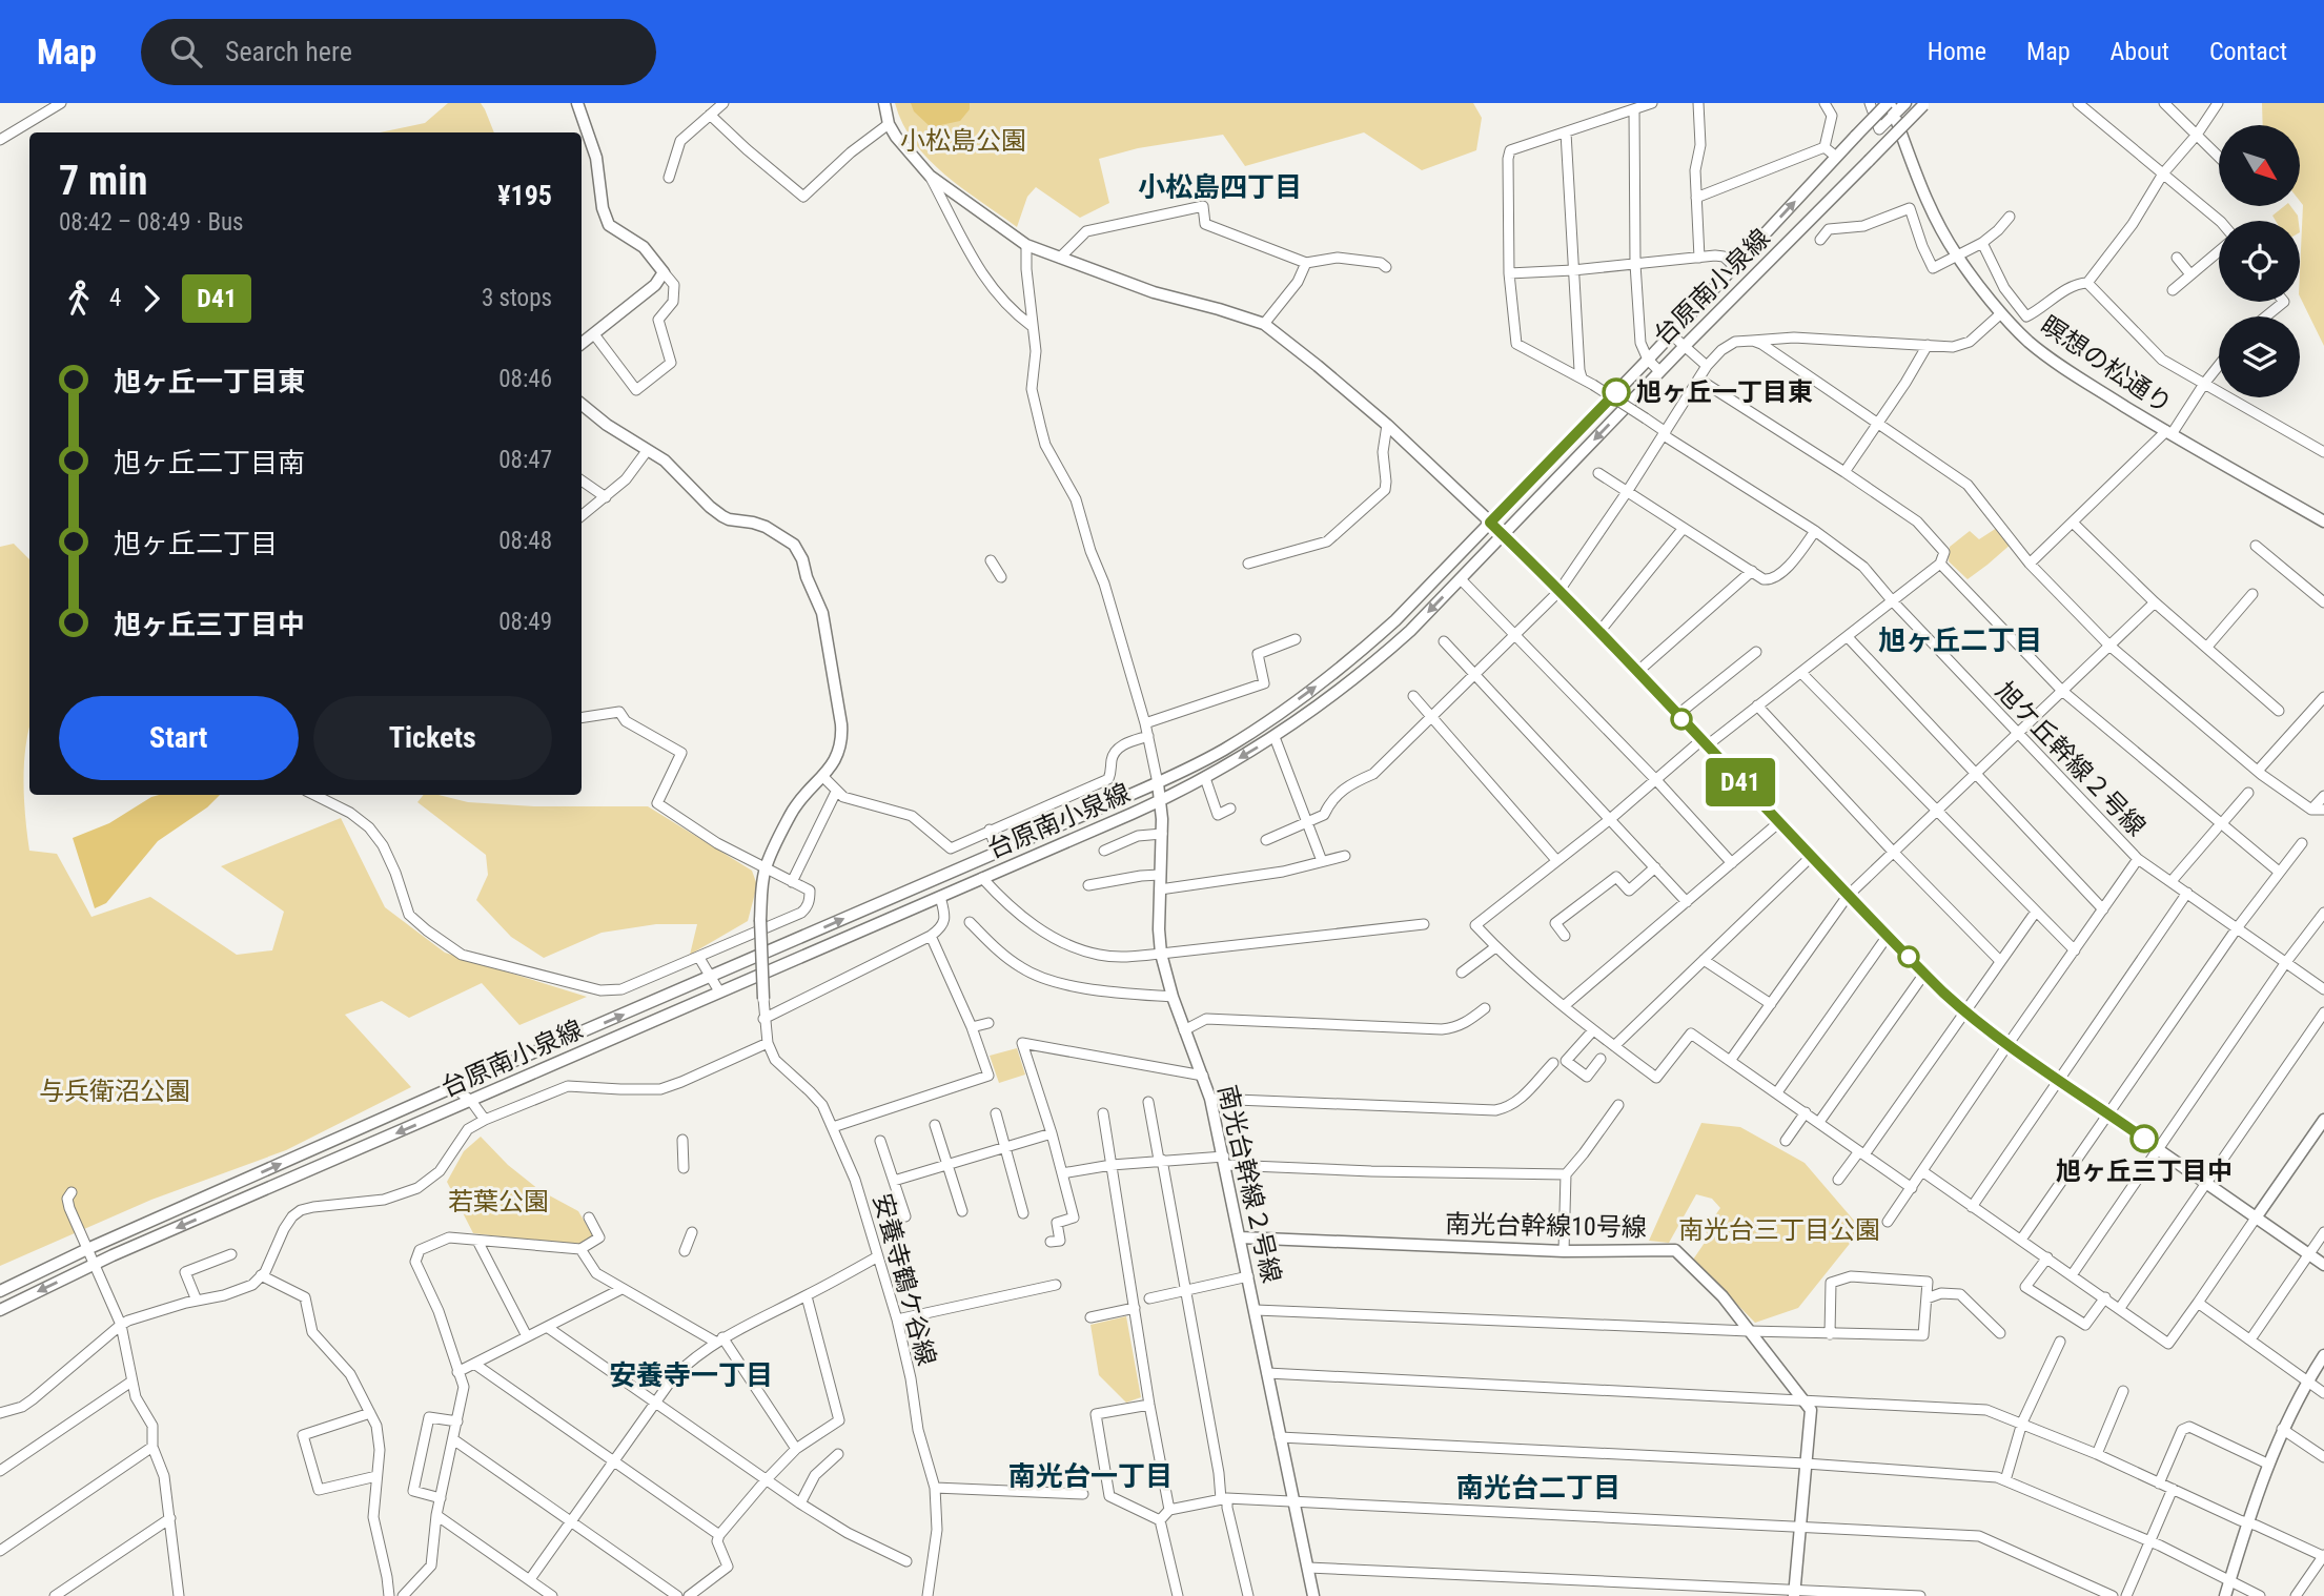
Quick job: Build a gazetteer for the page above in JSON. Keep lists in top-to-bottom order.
{
  "streets": {
    "street": [
      "台原南小泉線",
      "瞑想の松通り",
      "旭ケ丘幹線２号線",
      "南光台幹線２号線",
      "南光台幹線10号線",
      "安養寺鶴ケ谷線"
    ]
  },
  "crossings": [
    ["台原南小泉線", "瞑想の松通り"],
    ["台原南小泉線", "南光台幹線２号線"],
    ["南光台幹線２号線", "南光台幹線10号線"]
  ],
  "districts": [
    "小松島四丁目",
    "旭ヶ丘二丁目",
    "安養寺一丁目",
    "南光台一丁目",
    "南光台二丁目"
  ],
  "parks": [
    "小松島公園",
    "与兵衛沼公園",
    "若葉公園",
    "南光台三丁目公園"
  ],
  "places": ["旭ヶ丘一丁目東", "旭ヶ丘三丁目中"],
  "lines": ["bus line D41"],
  "north": "bottom right",
  "page": {
    "header": "Map",
    "search": "Search here",
    "nav": [
      "Home",
      "Map",
      "About",
      "Contact"
    ],
    "on_map": "D41",
    "heading": ["7 min", "08:42 – 08:49 · Bus", "¥195"],
    "legs": ["4", "D41", "3 stops"],
    "list": [
      {
        "name": "旭ヶ丘一丁目東",
        "value": "08:46"
      },
      {
        "name": "旭ヶ丘二丁目南",
        "value": "08:47"
      },
      {
        "name": "旭ヶ丘二丁目",
        "value": "08:48"
      },
      {
        "name": "旭ヶ丘三丁目中",
        "value": "08:49"
      }
    ],
    "buttons": ["Start", "Tickets"]
  }
}
